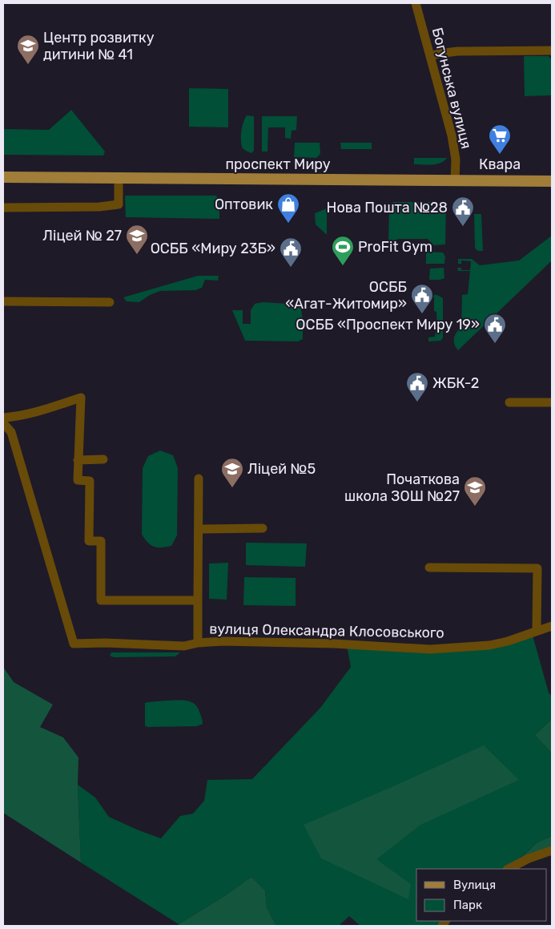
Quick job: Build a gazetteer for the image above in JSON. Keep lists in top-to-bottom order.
{
  "streets": {
    "main road": ["проспект Миру"],
    "street": ["Богунська вулиця", "вулиця Олександра Клосовського"]
  },
  "crossings": [
    ["Богунська вулиця", "проспект Миру"]
  ],
  "places": {
    "school or university": [
      "Центр розвитку дитини № 41",
      "Ліцей № 27",
      "Ліцей №5",
      "Початкова школа ЗОШ №27"
    ],
    "supermarket": ["Квара"],
    "shop": ["Оптовик"],
    "public building": [
      "Нова Пошта №28",
      "ОСББ «Миру 23Б»",
      "ОСББ «Агат-Житомир»",
      "ОСББ «Проспект Миру 19»",
      "ЖБК-2"
    ],
    "sports": ["ProFit Gym"]
  },
  "legend": ["Вулиця", "Парк"]
}
